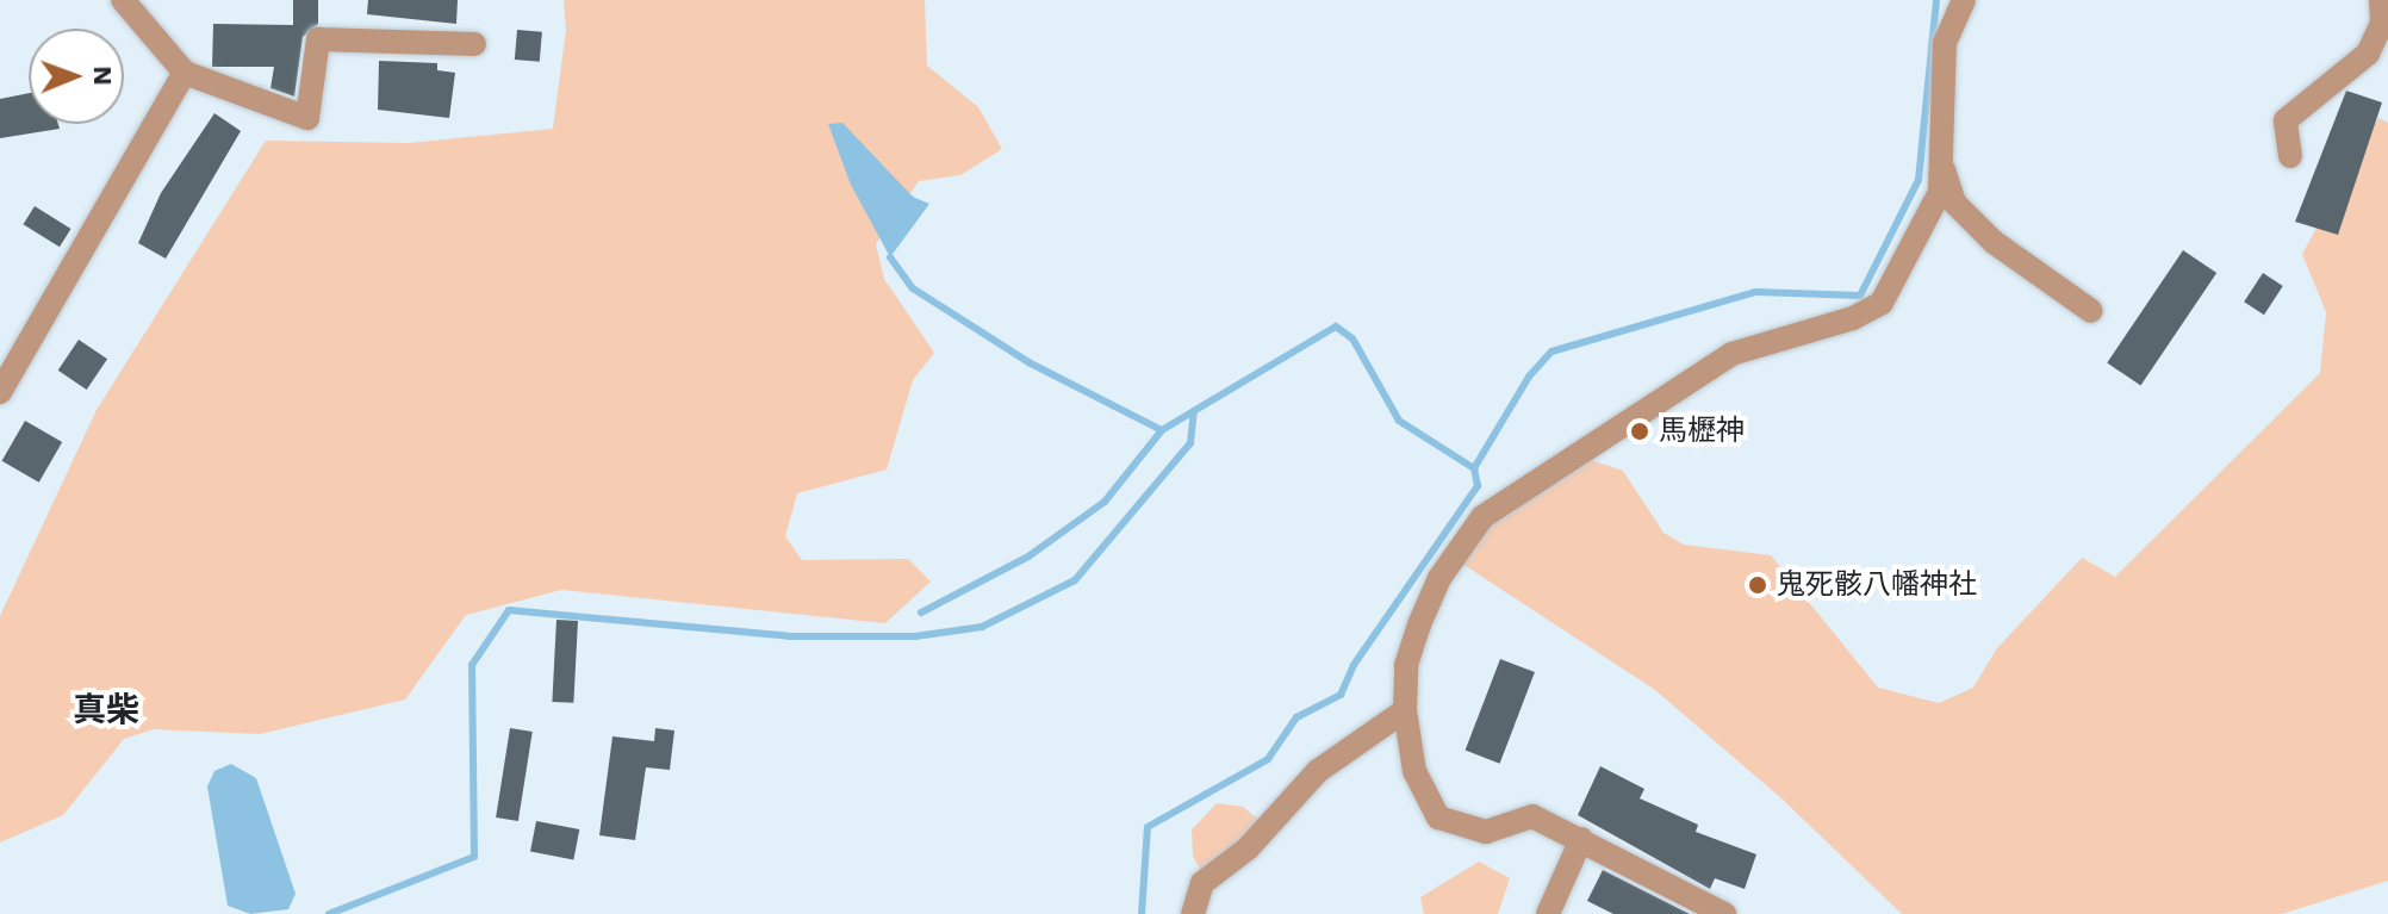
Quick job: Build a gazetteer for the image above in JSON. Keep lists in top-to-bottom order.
{
  "districts": ["真柴"],
  "places": ["馬櫪神", "鬼死骸八幡神社"],
  "north": "right"
}
